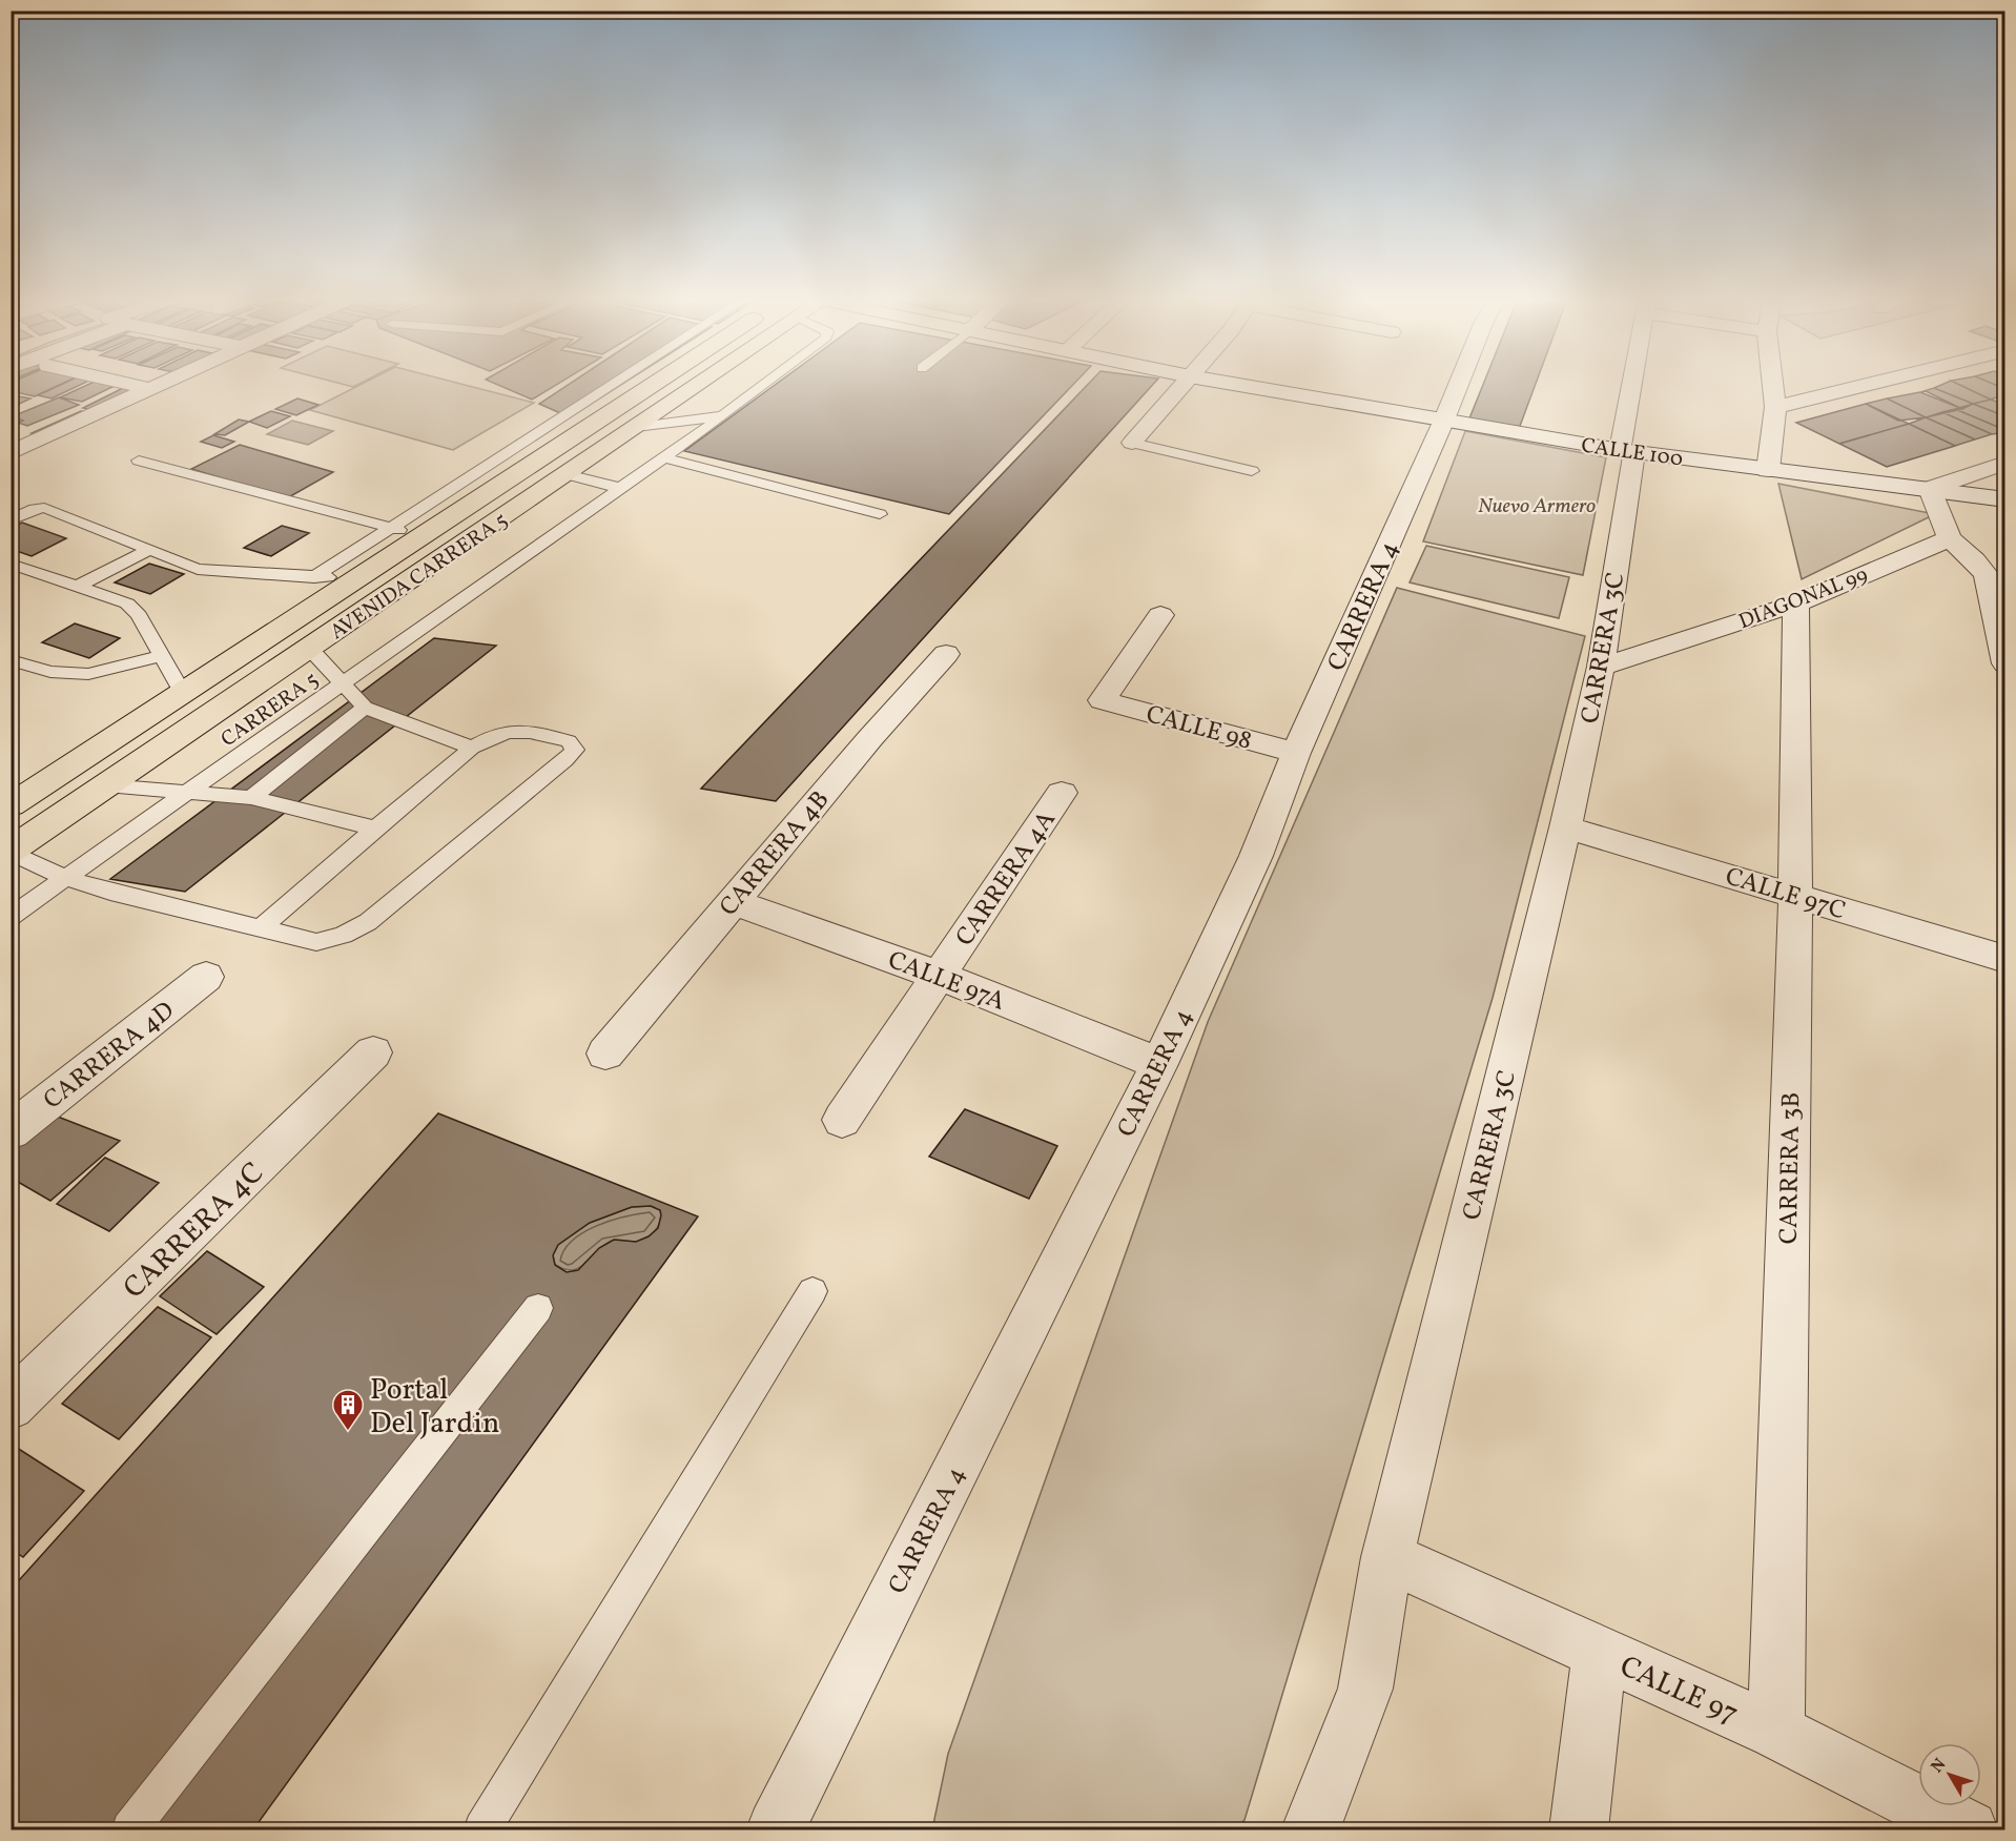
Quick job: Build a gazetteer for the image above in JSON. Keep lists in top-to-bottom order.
{
  "streets": {
    "main road": ["AVENIDA CARRERA 5"],
    "street": [
      "CALLE 100",
      "DIAGONAL 99",
      "CARRERA 4",
      "CARRERA 3C",
      "CALLE 98",
      "CARRERA 4B",
      "CARRERA 4A",
      "CALLE 97C",
      "CALLE 97A",
      "CARRERA 4D",
      "CARRERA 3B",
      "CARRERA 4C",
      "CALLE 97"
    ],
    "lane": ["CARRERA 5"]
  },
  "crossings": [
    ["CALLE 100", "CARRERA 4"],
    ["CALLE 100", "CARRERA 3C"],
    ["DIAGONAL 99", "CARRERA 3C"],
    ["DIAGONAL 99", "CARRERA 3B"],
    ["CARRERA 4", "CALLE 98"],
    ["CARRERA 4", "CALLE 97A"],
    ["CARRERA 3C", "CALLE 97C"],
    ["CARRERA 3C", "CALLE 97"],
    ["CARRERA 4B", "CALLE 97A"],
    ["CARRERA 4A", "CALLE 97A"],
    ["CALLE 97C", "CARRERA 3B"],
    ["CARRERA 3B", "CALLE 97"]
  ],
  "parks": ["Nuevo Armero"],
  "places": {
    "building": ["Portal Del Jardin"]
  },
  "north": "top left"
}
